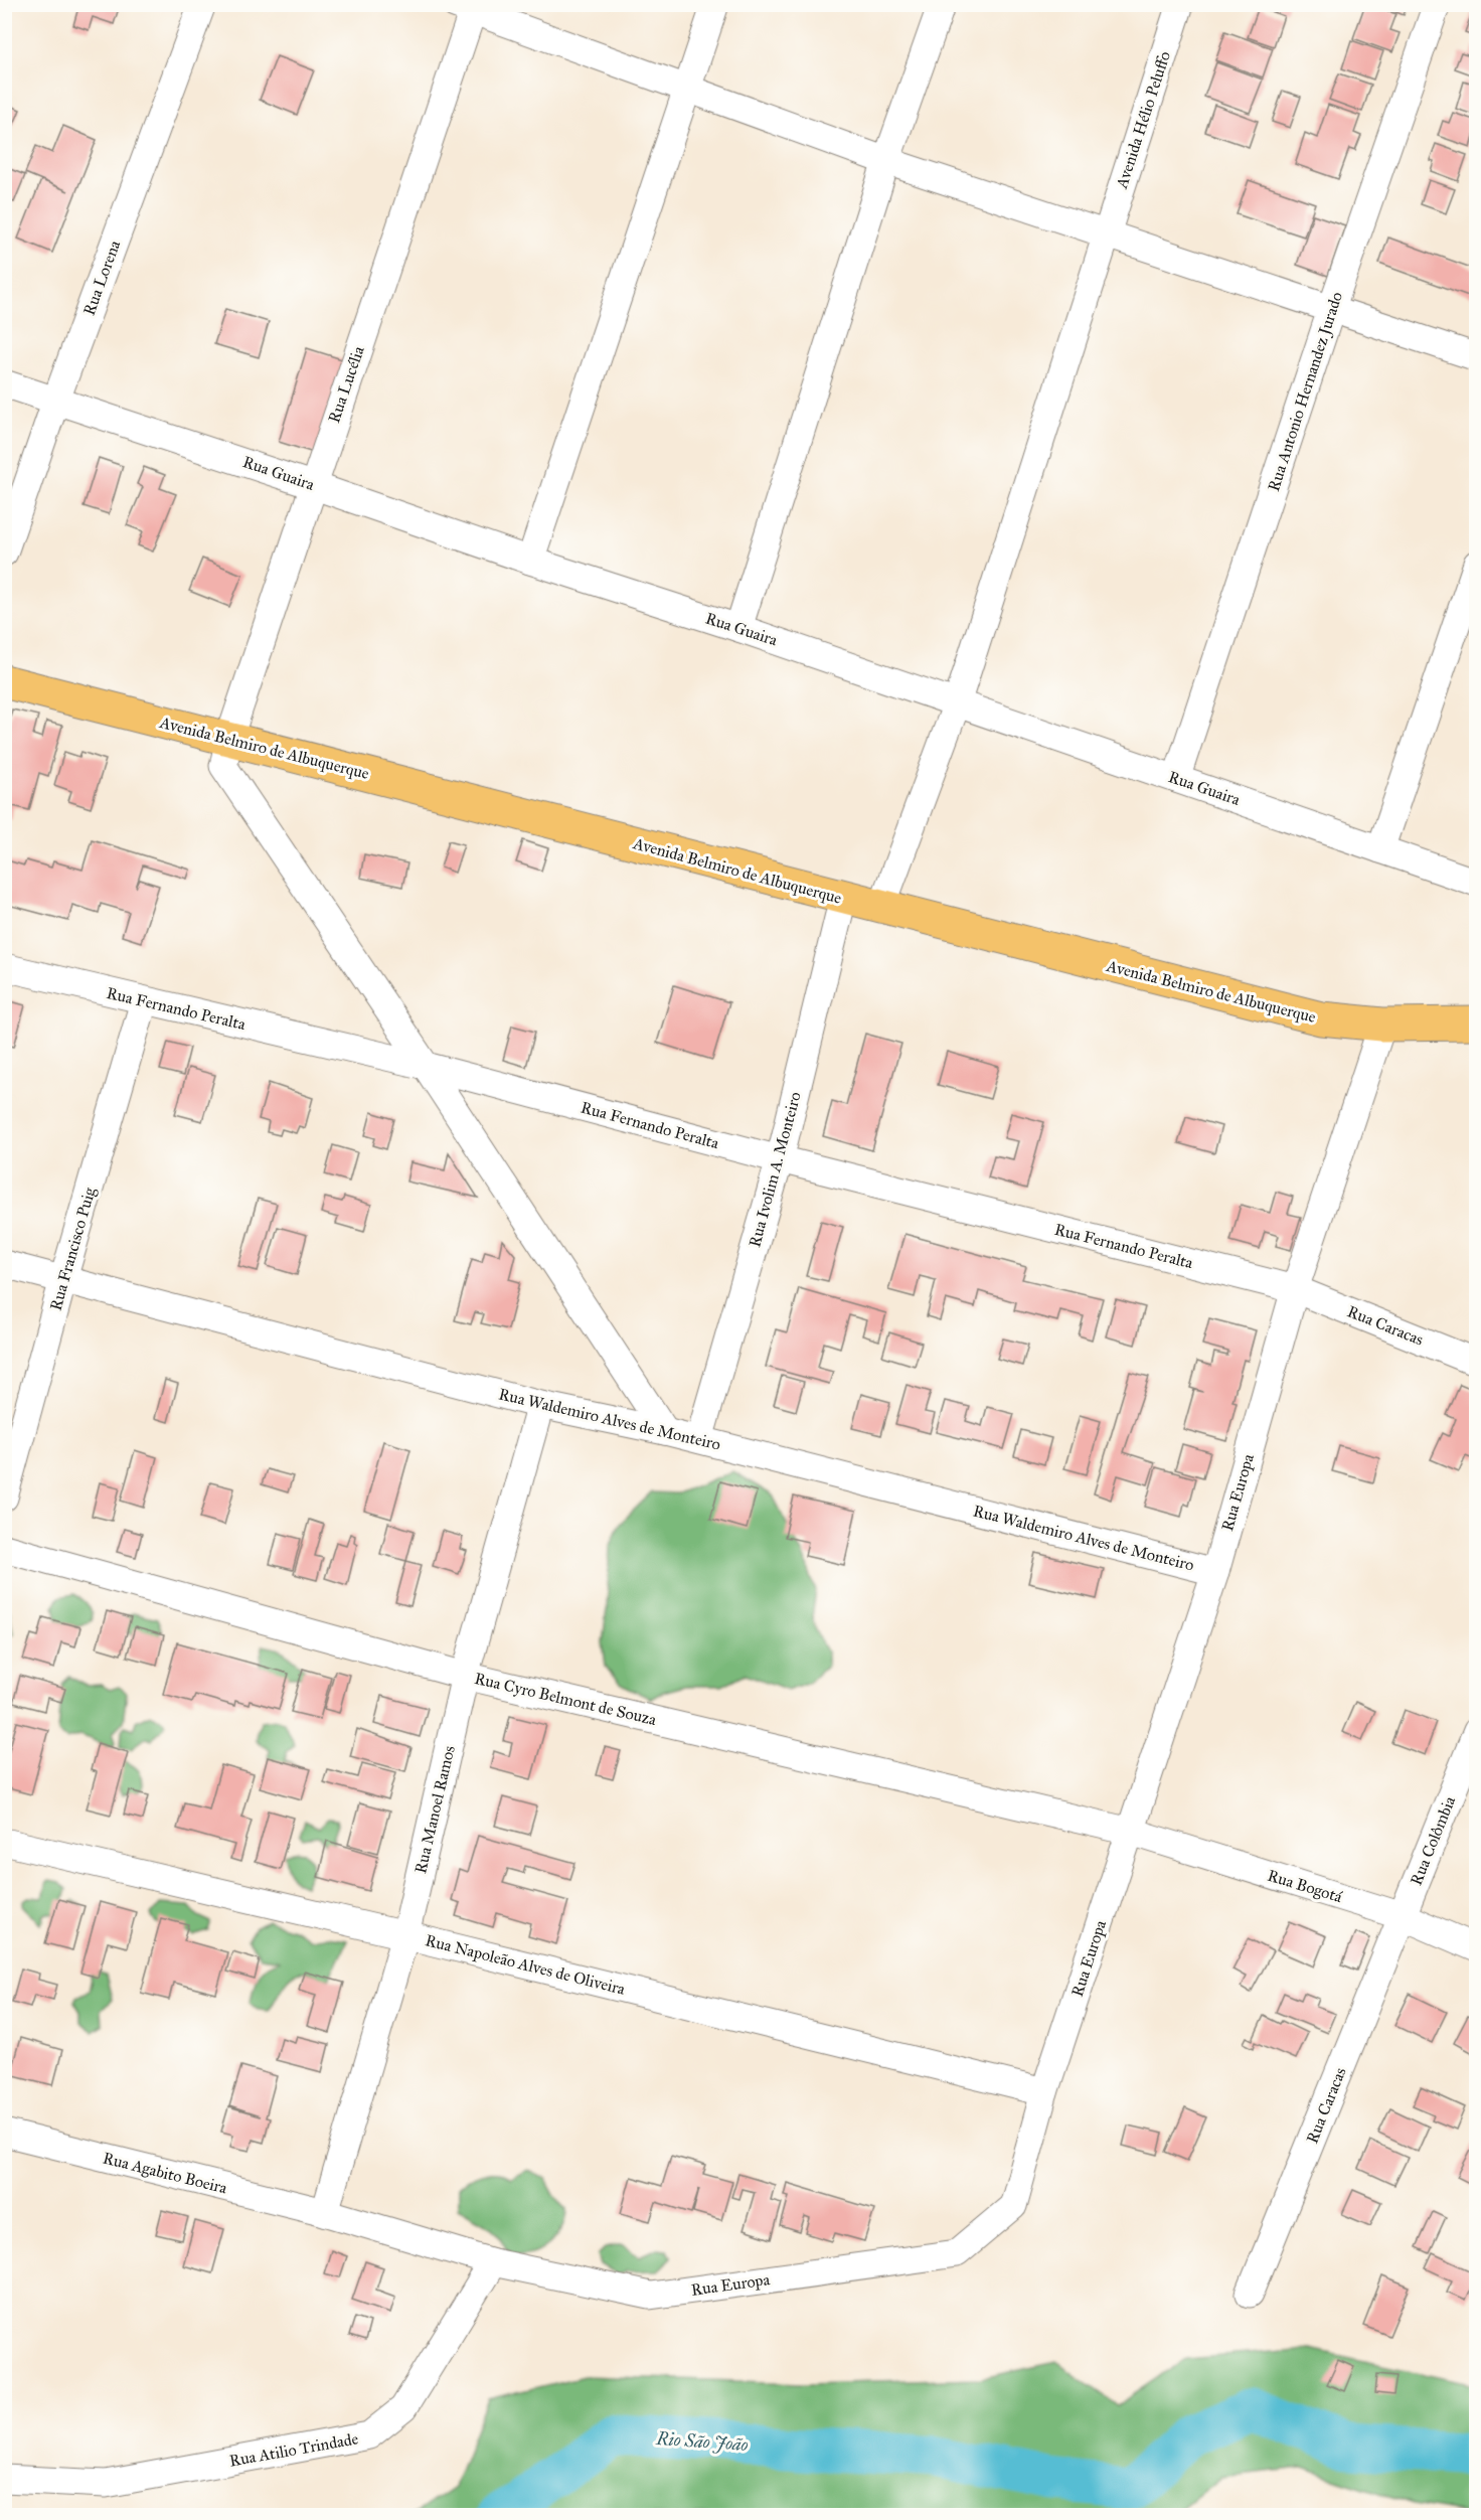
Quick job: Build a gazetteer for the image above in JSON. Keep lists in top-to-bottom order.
{
  "streets": {
    "main road": ["Avenida Belmiro de Albuquerque"],
    "street": [
      "Avenida Hélio Peluffo",
      "Rua Lorena",
      "Rua Lucélia",
      "Rua Antonio Hernandez Jurado",
      "Rua Guaira",
      "Rua Fernando Peralta",
      "Rua Ivolim A. Monteiro",
      "Rua Francisco Puig",
      "Rua Caracas",
      "Rua Waldemiro Alves de Monteiro",
      "Rua Europa",
      "Rua Cyro Belmont de Souza",
      "Rua Manoel Ramos",
      "Rua Colômbia",
      "Rua Bogotá",
      "Rua Napoleão Alves de Oliveira",
      "Rua Agabito Boeira",
      "Rua Atilio Trindade"
    ]
  },
  "crossings": [
    ["Avenida Hélio Peluffo", "Rua Guaira"],
    ["Avenida Hélio Peluffo", "Avenida Belmiro de Albuquerque"],
    ["Rua Lorena", "Rua Guaira"],
    ["Rua Lucélia", "Rua Guaira"],
    ["Rua Lucélia", "Avenida Belmiro de Albuquerque"],
    ["Rua Antonio Hernandez Jurado", "Rua Guaira"],
    ["Avenida Belmiro de Albuquerque", "Rua Ivolim A. Monteiro"],
    ["Avenida Belmiro de Albuquerque", "Rua Europa"],
    ["Rua Fernando Peralta", "Rua Ivolim A. Monteiro"],
    ["Rua Fernando Peralta", "Rua Francisco Puig"],
    ["Rua Fernando Peralta", "Rua Caracas"],
    ["Rua Fernando Peralta", "Rua Europa"],
    ["Rua Ivolim A. Monteiro", "Rua Waldemiro Alves de Monteiro"],
    ["Rua Francisco Puig", "Rua Waldemiro Alves de Monteiro"],
    ["Rua Caracas", "Rua Europa"],
    ["Rua Caracas", "Rua Colômbia"],
    ["Rua Caracas", "Rua Bogotá"],
    ["Rua Waldemiro Alves de Monteiro", "Rua Europa"],
    ["Rua Waldemiro Alves de Monteiro", "Rua Manoel Ramos"],
    ["Rua Europa", "Rua Cyro Belmont de Souza"],
    ["Rua Europa", "Rua Manoel Ramos"],
    ["Rua Europa", "Rua Bogotá"],
    ["Rua Europa", "Rua Napoleão Alves de Oliveira"],
    ["Rua Europa", "Rua Agabito Boeira"],
    ["Rua Europa", "Rua Atilio Trindade"],
    ["Rua Cyro Belmont de Souza", "Rua Manoel Ramos"],
    ["Rua Cyro Belmont de Souza", "Rua Bogotá"],
    ["Rua Manoel Ramos", "Rua Napoleão Alves de Oliveira"],
    ["Rua Manoel Ramos", "Rua Agabito Boeira"],
    ["Rua Colômbia", "Rua Bogotá"]
  ],
  "water": ["Rio São João"]
}
